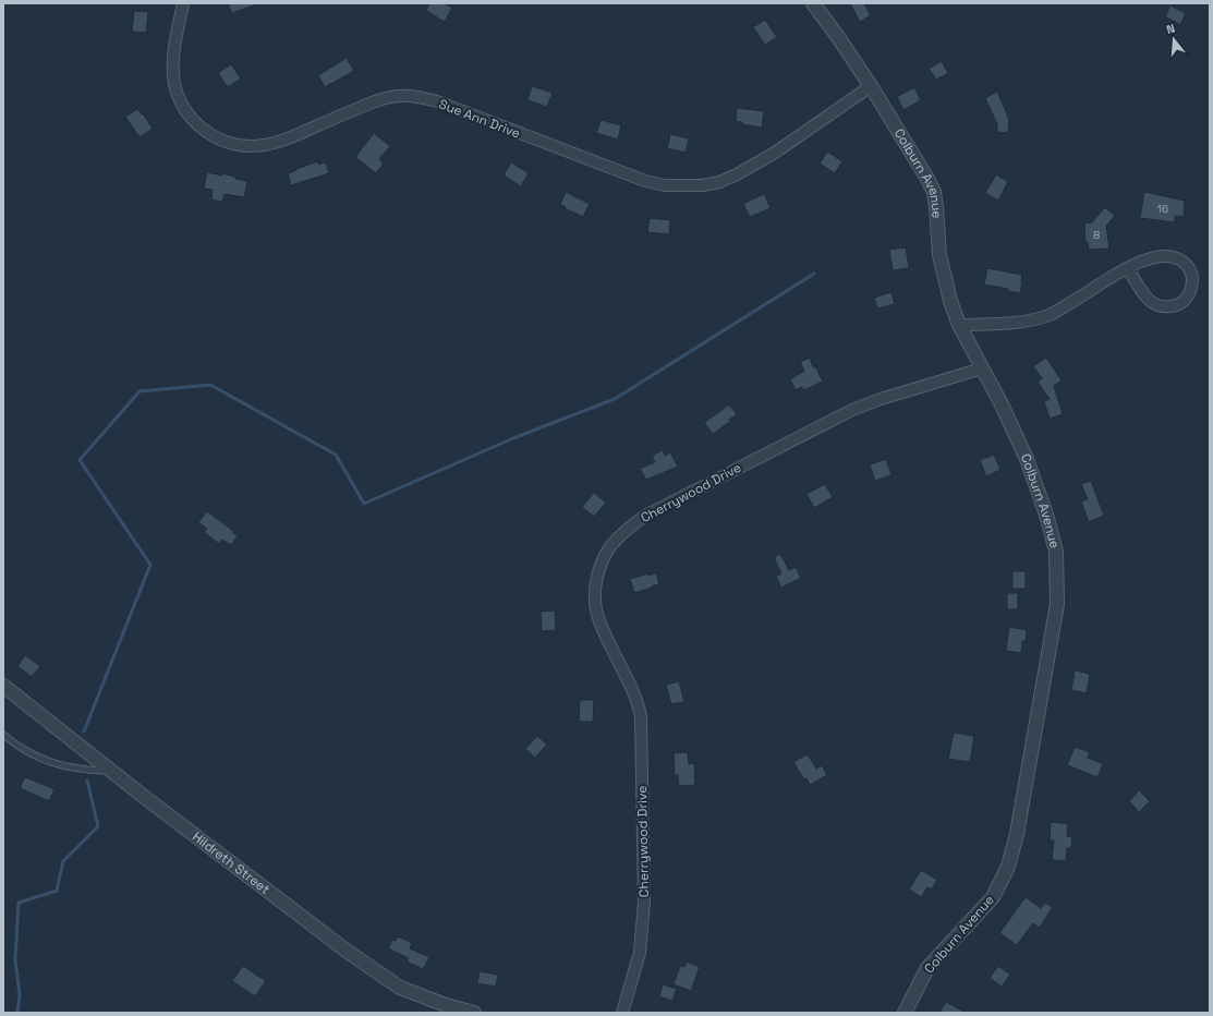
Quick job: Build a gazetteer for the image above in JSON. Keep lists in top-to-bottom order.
{
  "streets": {
    "street": [
      "Sue Ann Drive",
      "Colburn Avenue",
      "Cherrywood Drive",
      "Hildreth Street"
    ]
  },
  "crossings": [
    ["Sue Ann Drive", "Colburn Avenue"],
    ["Colburn Avenue", "Cherrywood Drive"]
  ],
  "house_numbers": ["16", "8"],
  "north": "top"
}
